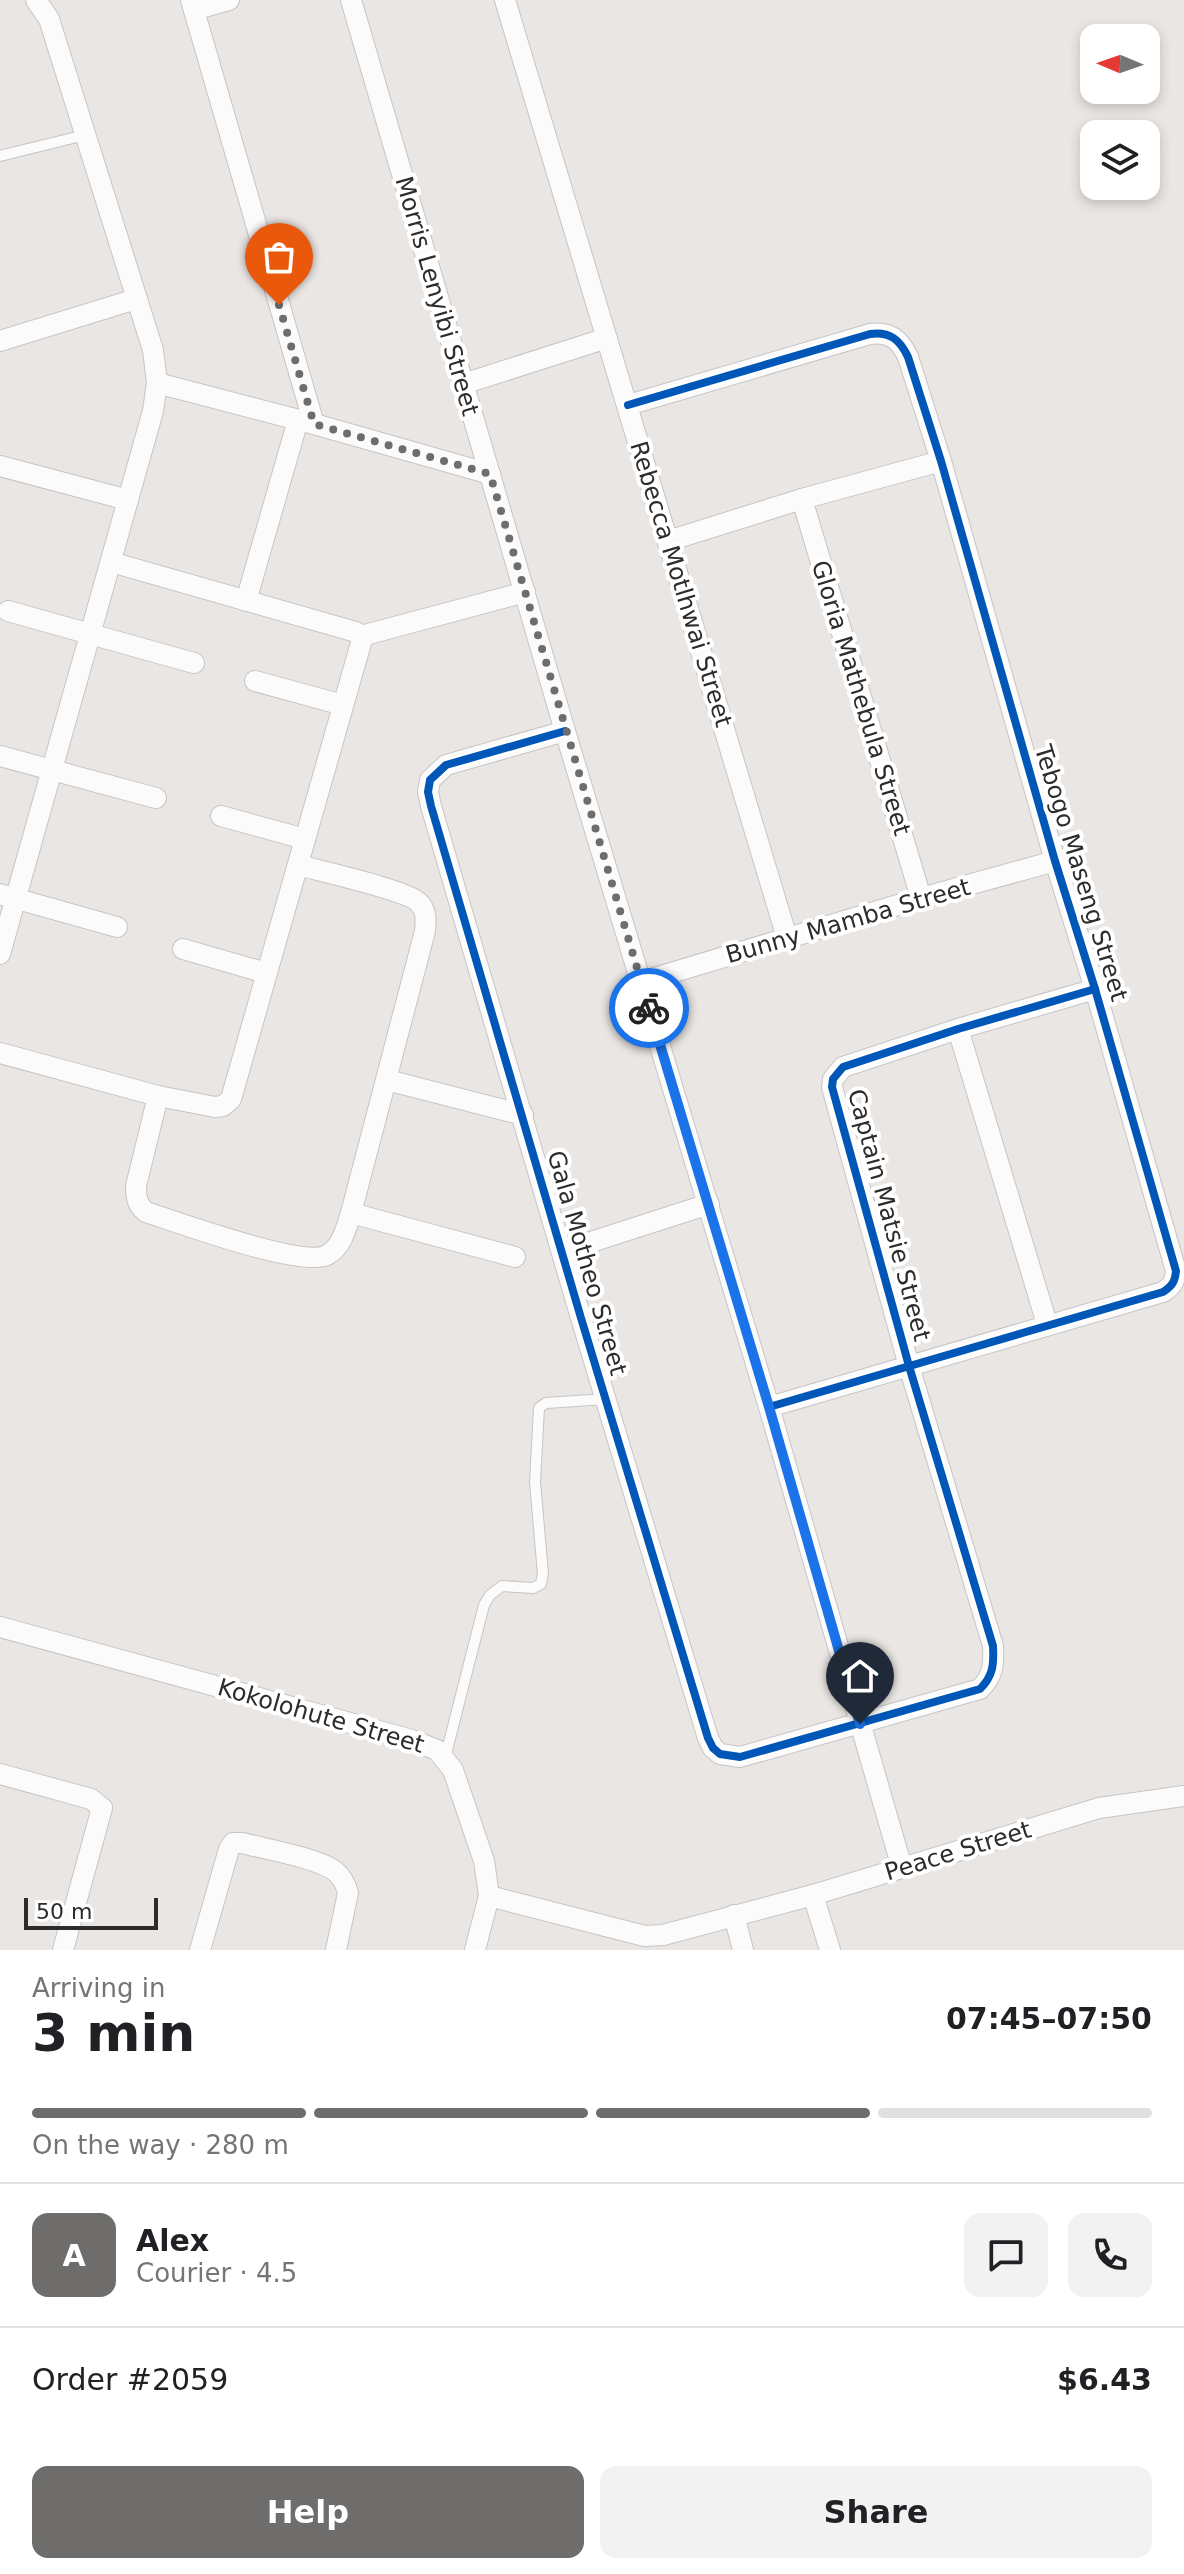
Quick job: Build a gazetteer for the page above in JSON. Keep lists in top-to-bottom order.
{
  "streets": {
    "street": [
      "Morris Lenyibi Street",
      "Rebecca Motlhwai Street",
      "Gloria Mathebula Street",
      "Tebogo Maseng Street",
      "Bunny Mamba Street",
      "Captain Matsie Street",
      "Gala Motheo Street",
      "Kokolohute Street",
      "Peace Street"
    ]
  },
  "crossings": [
    ["Morris Lenyibi Street", "Tebogo Maseng Street"],
    ["Morris Lenyibi Street", "Bunny Mamba Street"],
    ["Morris Lenyibi Street", "Captain Matsie Street"],
    ["Morris Lenyibi Street", "Gala Motheo Street"],
    ["Morris Lenyibi Street", "Peace Street"],
    ["Rebecca Motlhwai Street", "Tebogo Maseng Street"],
    ["Rebecca Motlhwai Street", "Bunny Mamba Street"],
    ["Gloria Mathebula Street", "Bunny Mamba Street"],
    ["Tebogo Maseng Street", "Bunny Mamba Street"],
    ["Tebogo Maseng Street", "Captain Matsie Street"],
    ["Captain Matsie Street", "Gala Motheo Street"],
    ["Kokolohute Street", "Peace Street"]
  ],
  "scale_bar": "50 m",
  "north": "left",
  "page": {
    "scale": "50 m",
    "heading": ["3 min", "Arriving in", "07:45–07:50"],
    "panel": [
      "Alex",
      "Courier · 4.5",
      "Order #2059",
      "$6.43"
    ],
    "bar": "On the way · 280 m",
    "round": "A",
    "buttons": ["Help", "Share"]
  }
}
